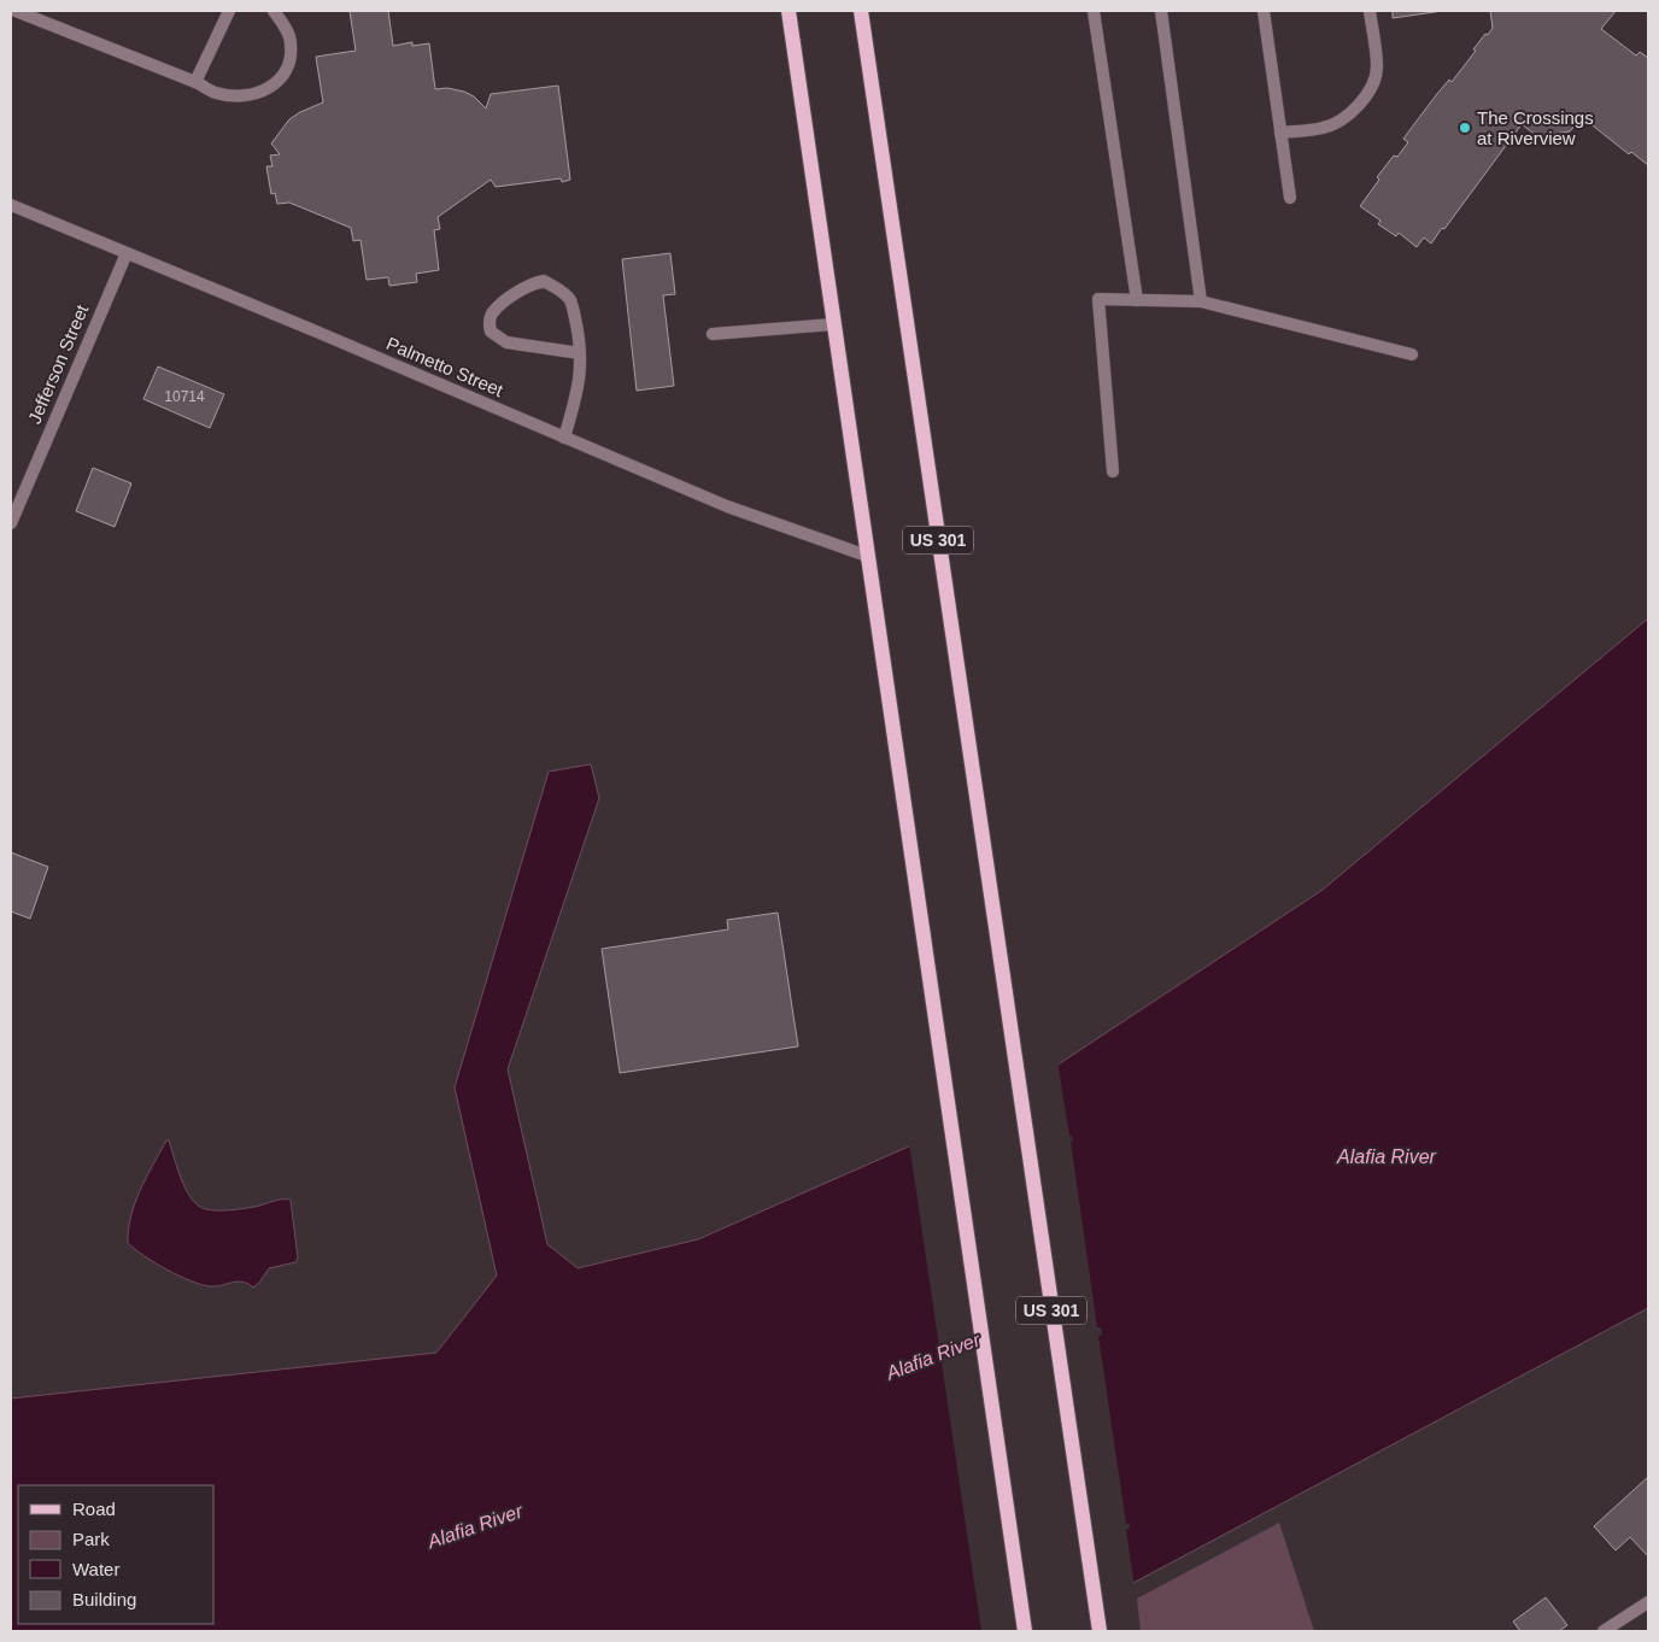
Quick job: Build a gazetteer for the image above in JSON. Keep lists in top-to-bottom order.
{
  "streets": {
    "main road": ["US 301"],
    "street": ["Jefferson Street", "Palmetto Street"]
  },
  "crossings": [
    ["Jefferson Street", "Palmetto Street"]
  ],
  "water": ["Alafia River"],
  "places": ["The Crossings at Riverview"],
  "house_numbers": ["10714"],
  "legend": [
    "Road",
    "Park",
    "Water",
    "Building"
  ]
}
